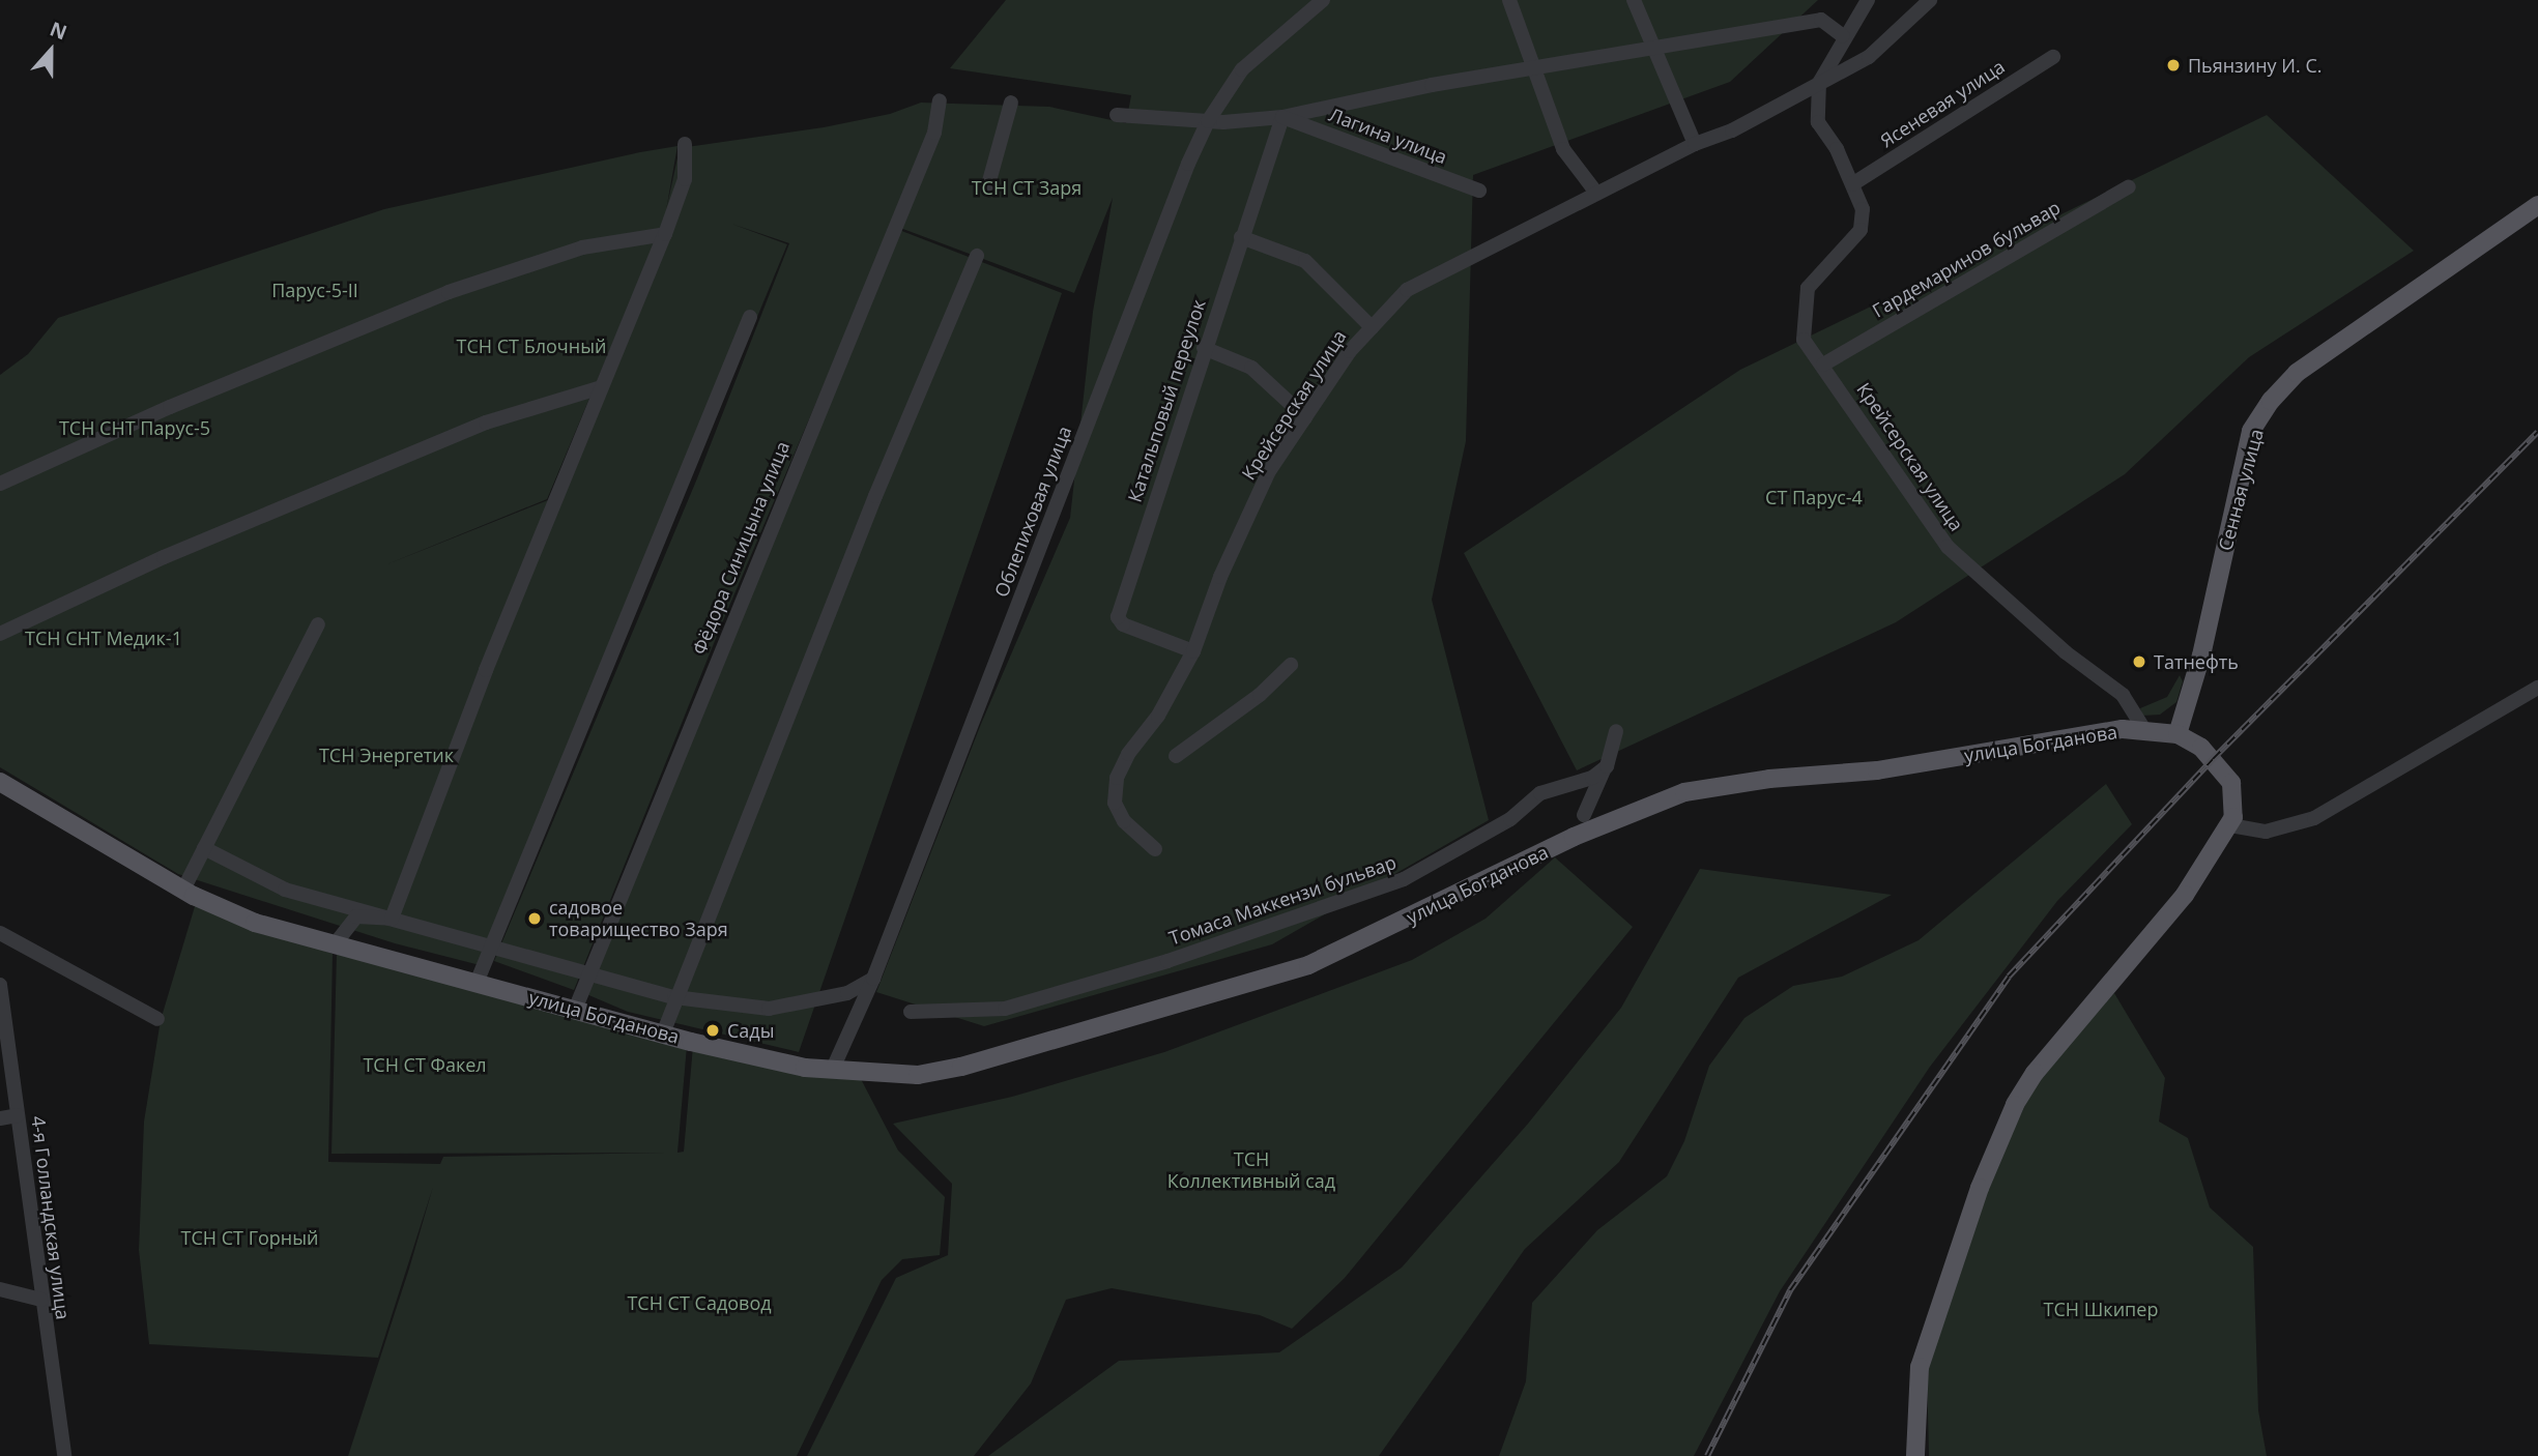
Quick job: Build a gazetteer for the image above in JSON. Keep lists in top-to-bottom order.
{
  "streets": {
    "main road": ["Сенная улица", "улица Богданова"],
    "street": [
      "Ясеневая улица",
      "Лагина улица",
      "Гардемаринов бульвар",
      "Катальповый переулок",
      "Крейсерская улица",
      "Облепиховая улица",
      "Фёдора Синицына улица",
      "Томаса Маккензи бульвар",
      "4-я Голландская улица"
    ]
  },
  "crossings": [
    ["Ясеневая улица", "Крейсерская улица"],
    ["Лагина улица", "Катальповый переулок"],
    ["Гардемаринов бульвар", "Крейсерская улица"],
    ["Катальповый переулок", "Крейсерская улица"],
    ["Крейсерская улица", "улица Богданова"],
    ["Сенная улица", "улица Богданова"],
    ["Облепиховая улица", "улица Богданова"],
    ["Фёдора Синицына улица", "улица Богданова"]
  ],
  "parks": [
    "ТСН СТ Заря",
    "Парус-5-II",
    "ТСН СТ Блочный",
    "ТСН СНТ Парус-5",
    "СТ Парус-4",
    "ТСН СНТ Медик-1",
    "ТСН Энергетик",
    "ТСН СТ Факел",
    "ТСН Коллективный сад",
    "ТСН СТ Горный",
    "ТСН СТ Садовод",
    "ТСН Шкипер"
  ],
  "places": [
    "Пьянзину И. С.",
    "Татнефть",
    "садовое товарищество Заря",
    "Сады"
  ],
  "north": "top"
}
